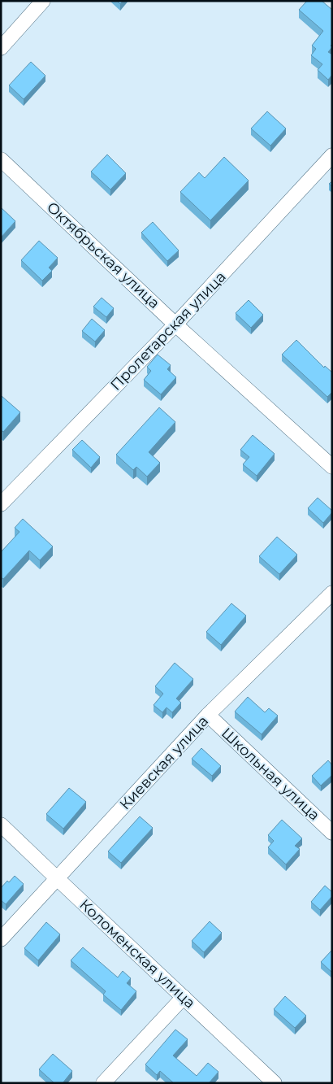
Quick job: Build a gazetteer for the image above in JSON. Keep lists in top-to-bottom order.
{
  "streets": {
    "street": [
      "Октябрьская улица",
      "Пролетарская улица",
      "Киевская улица",
      "Школьная улица",
      "Коломенская улица"
    ]
  },
  "crossings": [
    ["Октябрьская улица", "Пролетарская улица"],
    ["Киевская улица", "Школьная улица"],
    ["Киевская улица", "Коломенская улица"]
  ]
}
